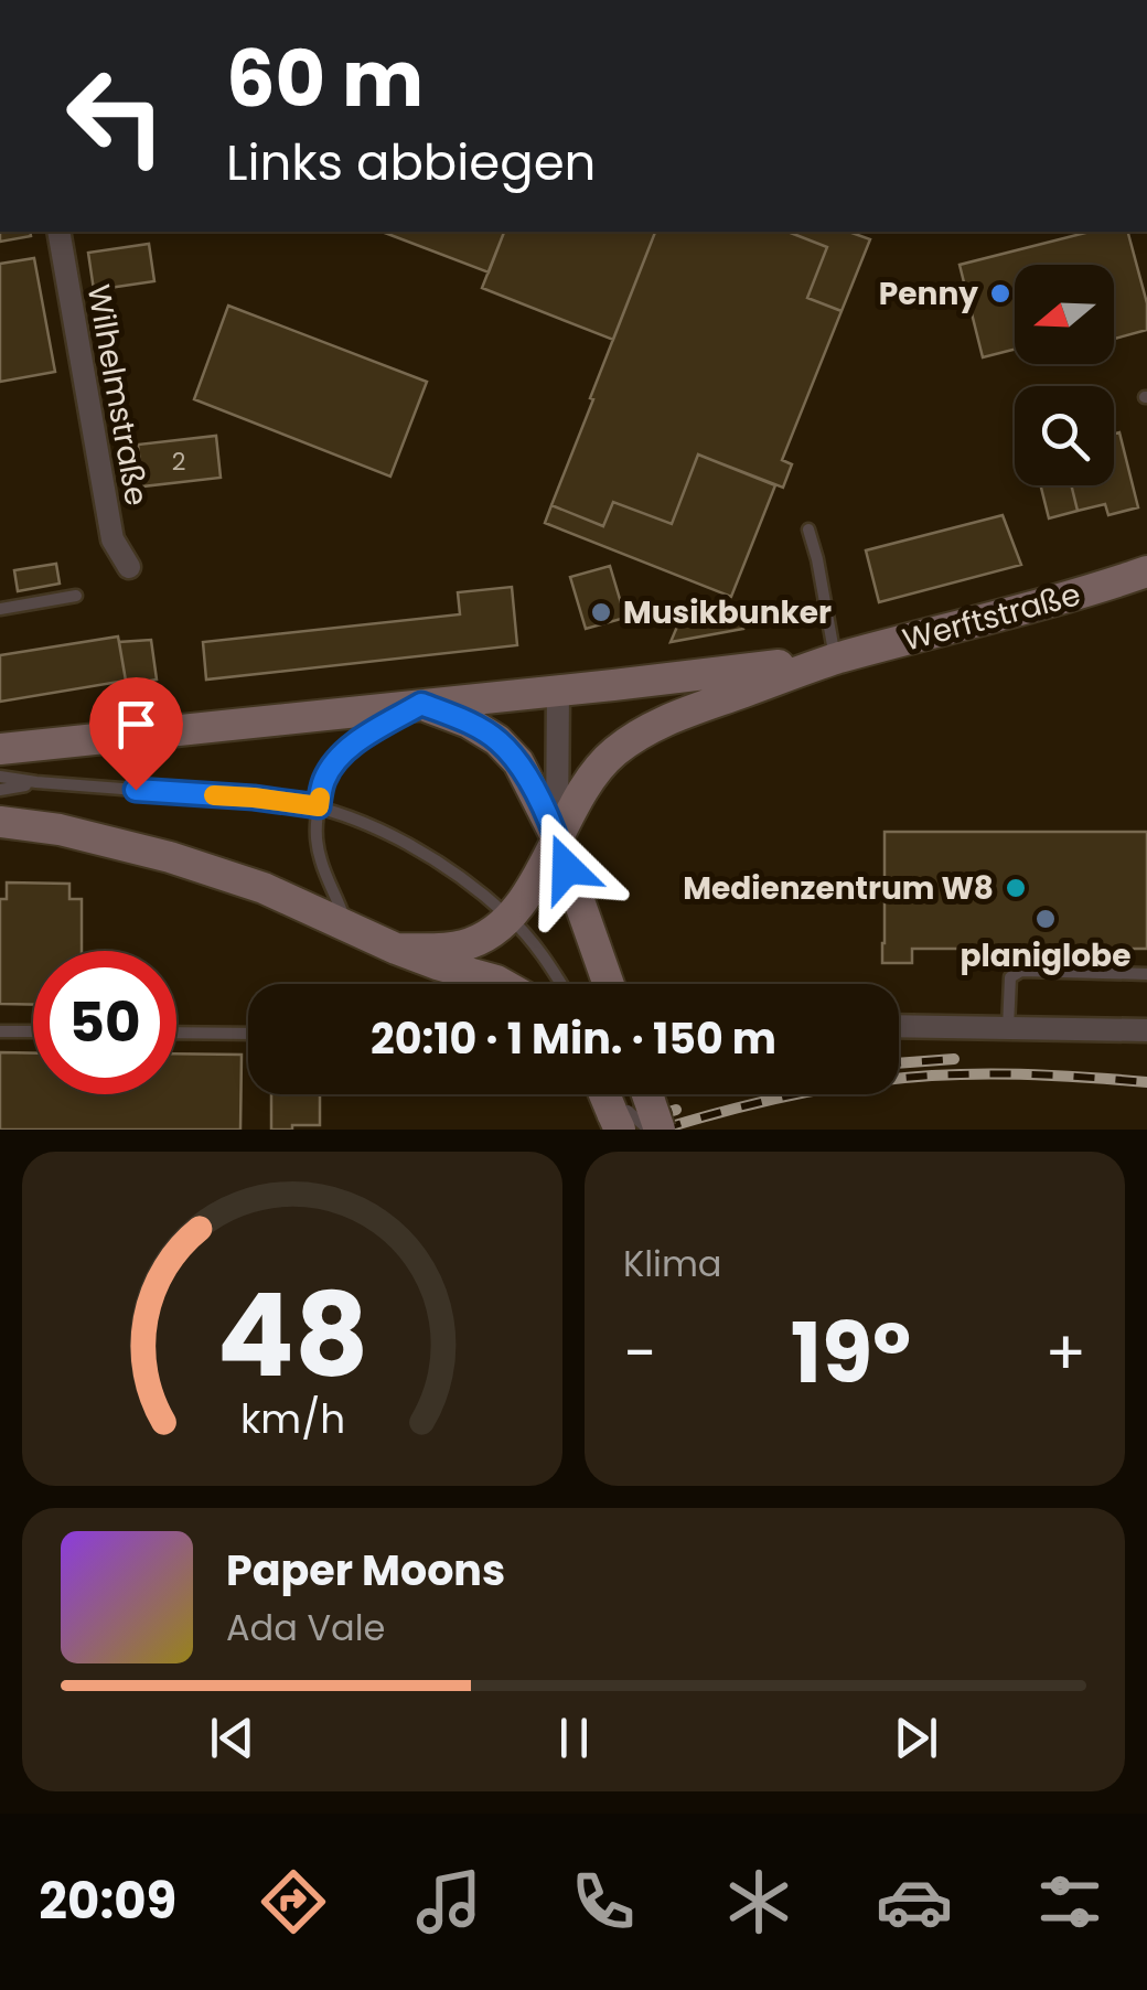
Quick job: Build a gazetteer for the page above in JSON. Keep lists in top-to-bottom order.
{
  "streets": {
    "main road": ["Werftstraße"],
    "street": ["Wilhelmstraße"]
  },
  "places": [
    "Penny",
    "Musikbunker",
    "Medienzentrum W8",
    "planiglobe"
  ],
  "house_numbers": ["2"],
  "north": "left",
  "page": {
    "turn": ["60 m", "Links abbiegen"],
    "limit": "50",
    "trip": "20:10 · 1 Min. · 150 m",
    "tile": "Klima",
    "heat": ["−", "19°", "+"],
    "song": ["Paper Moons", "Ada Vale"],
    "tabs": "20:09",
    "gauge": ["48", "km/h"]
  }
}
